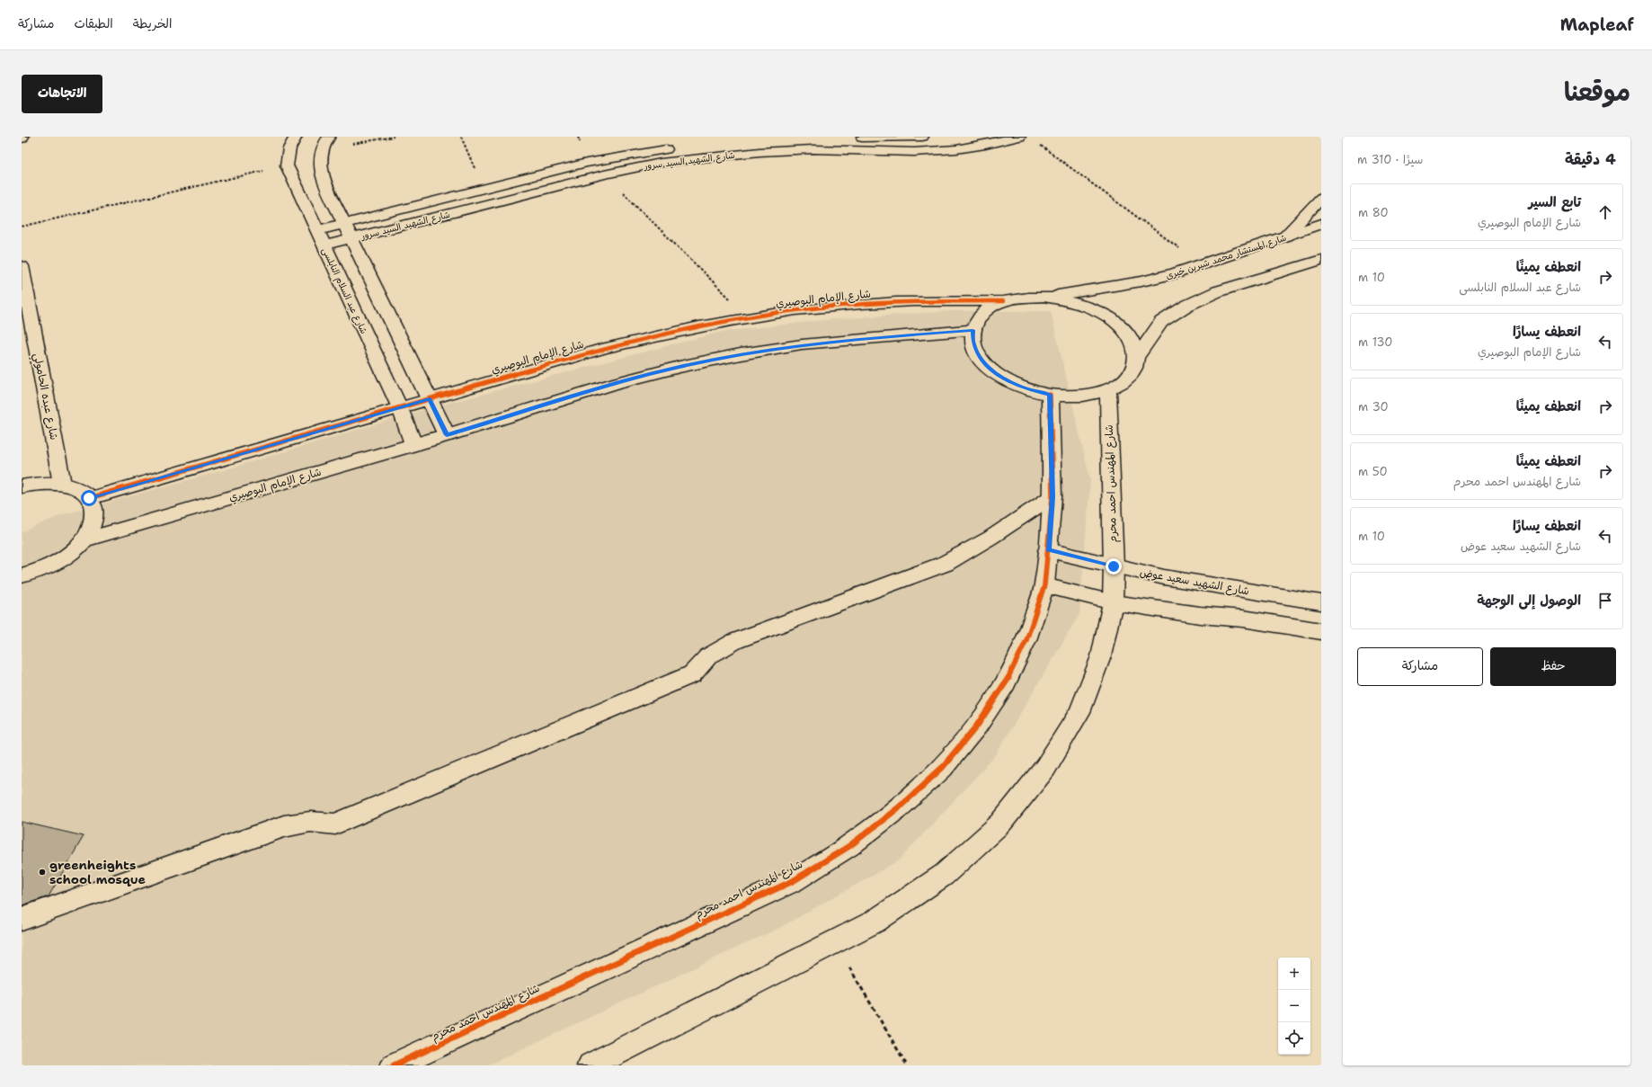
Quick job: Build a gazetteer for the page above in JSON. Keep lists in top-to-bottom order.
{
  "streets": {
    "street": [
      "شارع الشهيد السيد سرور",
      "شارع المستشار محمد شيرين خيرى",
      "شارع عبد السلام النابلسى",
      "شارع الإمام البوصيري",
      "شارع عبده الحامولي",
      "شارع المهندس احمد محرم",
      "شارع الشهيد سعيد عوض"
    ]
  },
  "crossings": [
    ["شارع الشهيد السيد سرور", "شارع عبد السلام النابلسى"],
    ["شارع عبد السلام النابلسى", "شارع الإمام البوصيري"],
    ["شارع المهندس احمد محرم", "شارع الشهيد سعيد عوض"]
  ],
  "places": ["greenheights school mosque"],
  "page": {
    "header": "Mapleaf",
    "nav": ["الخريطة", "الطبقات", "مشاركة"],
    "title": "موقعنا",
    "buttons": [
      "الاتجاهات",
      ["حفظ", "مشاركة"]
    ],
    "heading": ["4 دقيقة", "سيرًا · 310 m"],
    "list": [
      ["تابع السير", "شارع الإمام البوصيري", "80 m"],
      ["انعطف يمينًا", "شارع عبد السلام النابلسى", "10 m"],
      ["انعطف يسارًا", "شارع الإمام البوصيري", "130 m"],
      ["انعطف يمينًا", "30 m"],
      ["انعطف يمينًا", "شارع المهندس احمد محرم", "50 m"],
      ["انعطف يسارًا", "شارع الشهيد سعيد عوض", "10 m"],
      "الوصول إلى الوجهة"
    ],
    "map_buttons": ["+", "−"]
  }
}
